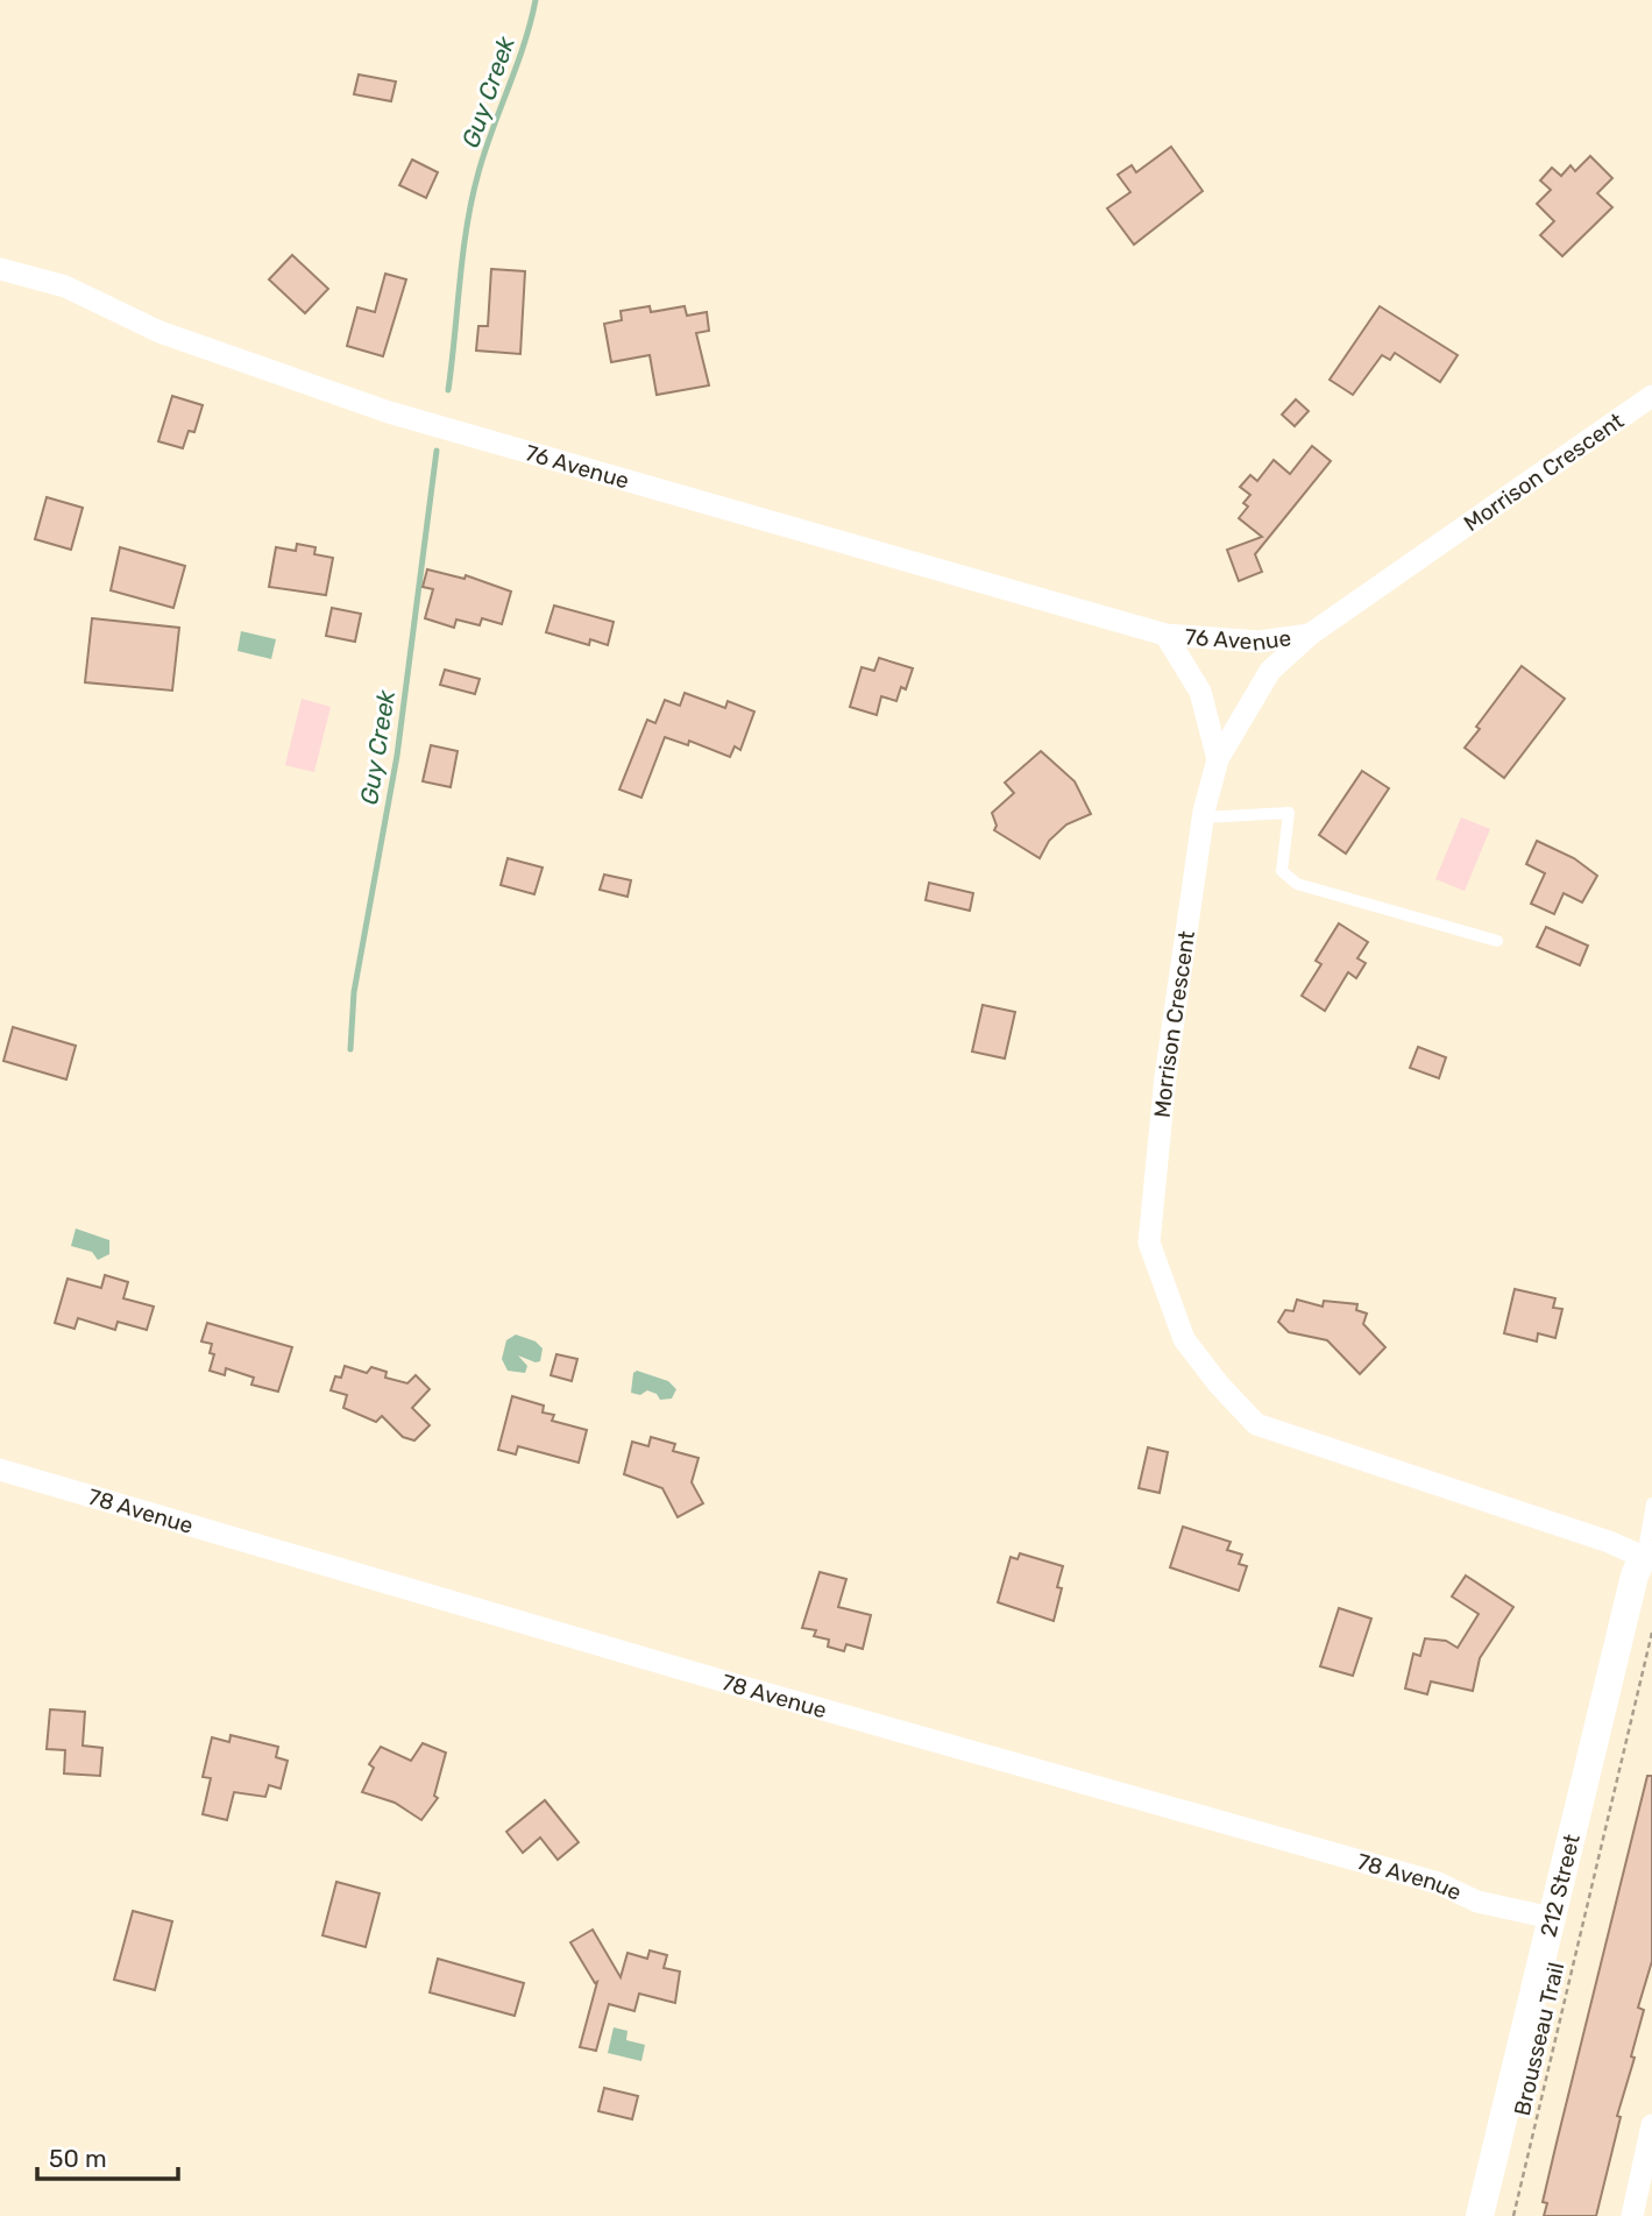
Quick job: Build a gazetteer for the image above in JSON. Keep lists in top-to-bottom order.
{
  "streets": {
    "street": [
      "76 Avenue",
      "Morrison Crescent",
      "78 Avenue",
      "212 Street"
    ],
    "path": ["Brousseau Trail"]
  },
  "crossings": [
    ["76 Avenue", "Morrison Crescent"],
    ["Morrison Crescent", "212 Street"],
    ["78 Avenue", "212 Street"]
  ],
  "water": ["Guy Creek"],
  "scale_bar": "50 m"
}
